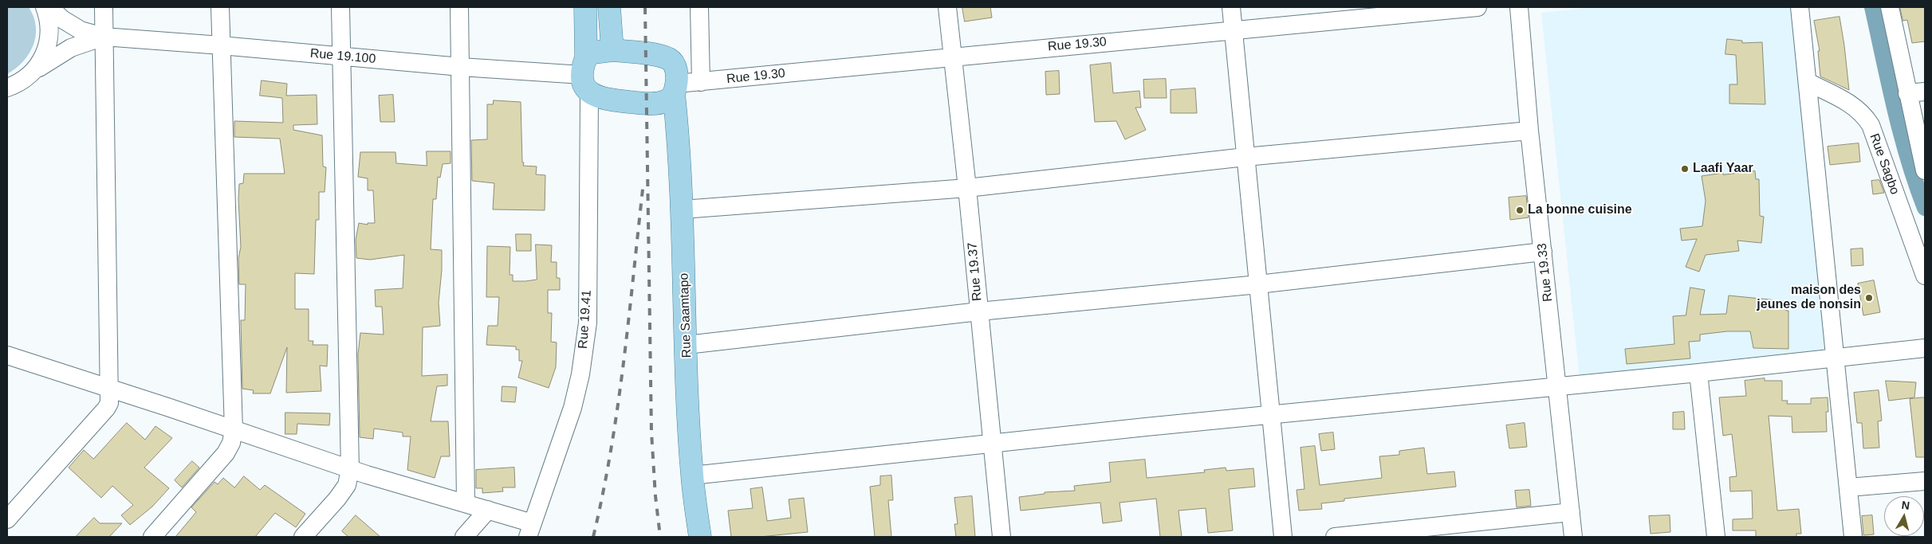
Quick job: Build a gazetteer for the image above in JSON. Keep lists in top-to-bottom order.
{
  "streets": {
    "main road": ["Rue Saamtapo", "Rue 19.41"],
    "street": [
      "Rue 19.30",
      "Rue 19.100",
      "Rue Sagbo",
      "Rue 19.37",
      "Rue 19.33"
    ]
  },
  "crossings": [
    ["Rue 19.30", "Rue 19.37"],
    ["Rue 19.30", "Rue Saamtapo"],
    ["Rue 19.100", "Rue 19.41"]
  ],
  "places": ["Laafi Yaar", "La bonne cuisine", "maison des jeunes de nonsin"],
  "north": "top"
}
